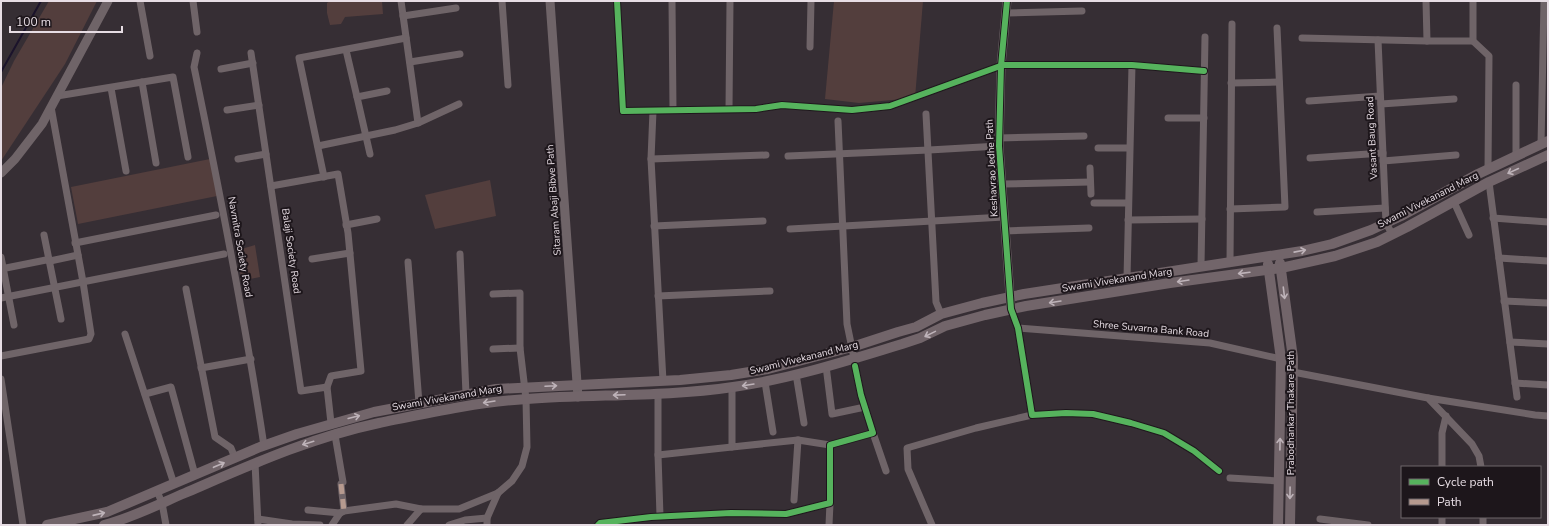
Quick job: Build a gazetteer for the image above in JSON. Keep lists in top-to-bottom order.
{
  "streets": {
    "main road": ["Swami Vivekanand Marg", "Prabodhankar Thakare Path"],
    "street": [
      "Vasant Baug Road",
      "Keshavrao Jedhe Path",
      "Sitaram Abaji Bibve Path",
      "Navmitra Society Road",
      "Balaji Society Road",
      "Shree Suvarna Bank Road"
    ]
  },
  "crossings": [
    ["Vasant Baug Road", "Swami Vivekanand Marg"],
    ["Keshavrao Jedhe Path", "Swami Vivekanand Marg"],
    ["Sitaram Abaji Bibve Path", "Swami Vivekanand Marg"],
    ["Swami Vivekanand Marg", "Navmitra Society Road"],
    ["Swami Vivekanand Marg", "Prabodhankar Thakare Path"],
    ["Shree Suvarna Bank Road", "Prabodhankar Thakare Path"]
  ],
  "legend": ["Cycle path", "Path"],
  "scale_bar": "100 m"
}
